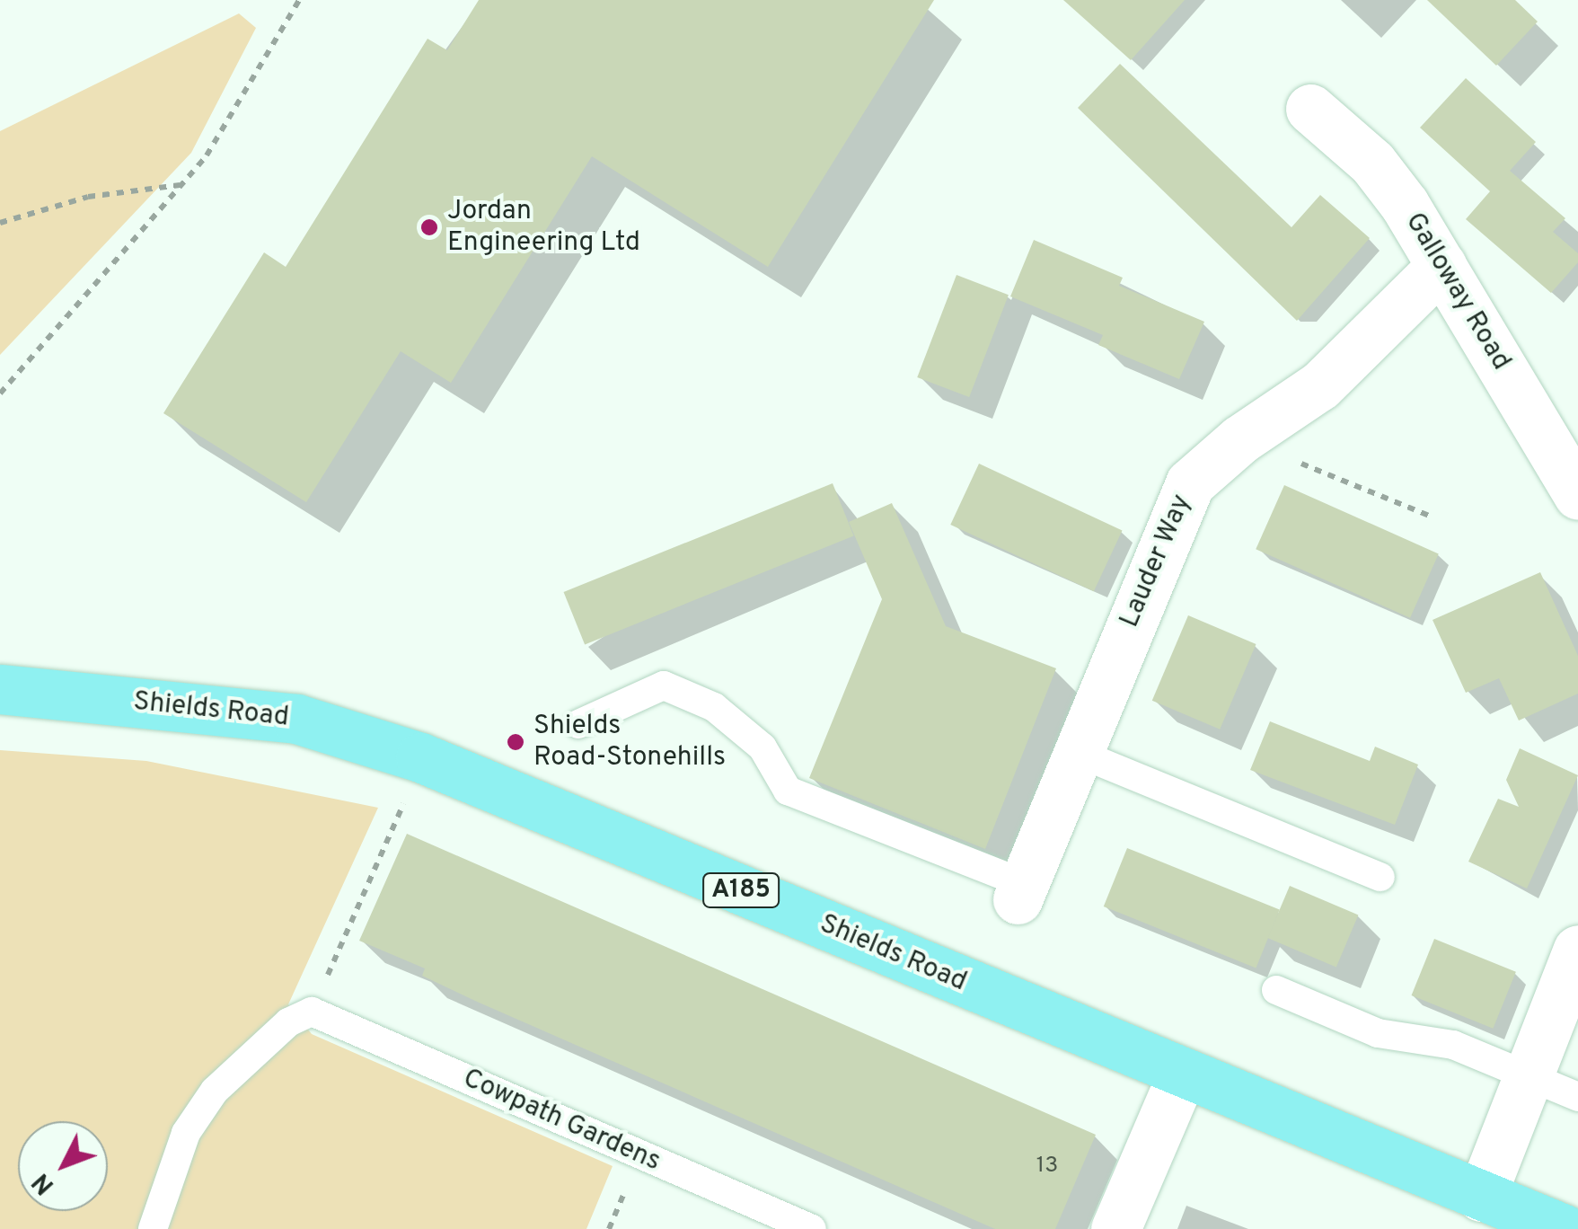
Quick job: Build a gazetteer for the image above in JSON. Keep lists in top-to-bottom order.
{
  "streets": {
    "main road": ["Shields Road", "A185"],
    "street": ["Galloway Road", "Lauder Way"],
    "lane": ["Cowpath Gardens"]
  },
  "crossings": [
    ["Galloway Road", "Lauder Way"]
  ],
  "places": ["Jordan Engineering Ltd", "Shields Road-Stonehills"],
  "house_numbers": ["13"],
  "north": "bottom left"
}
